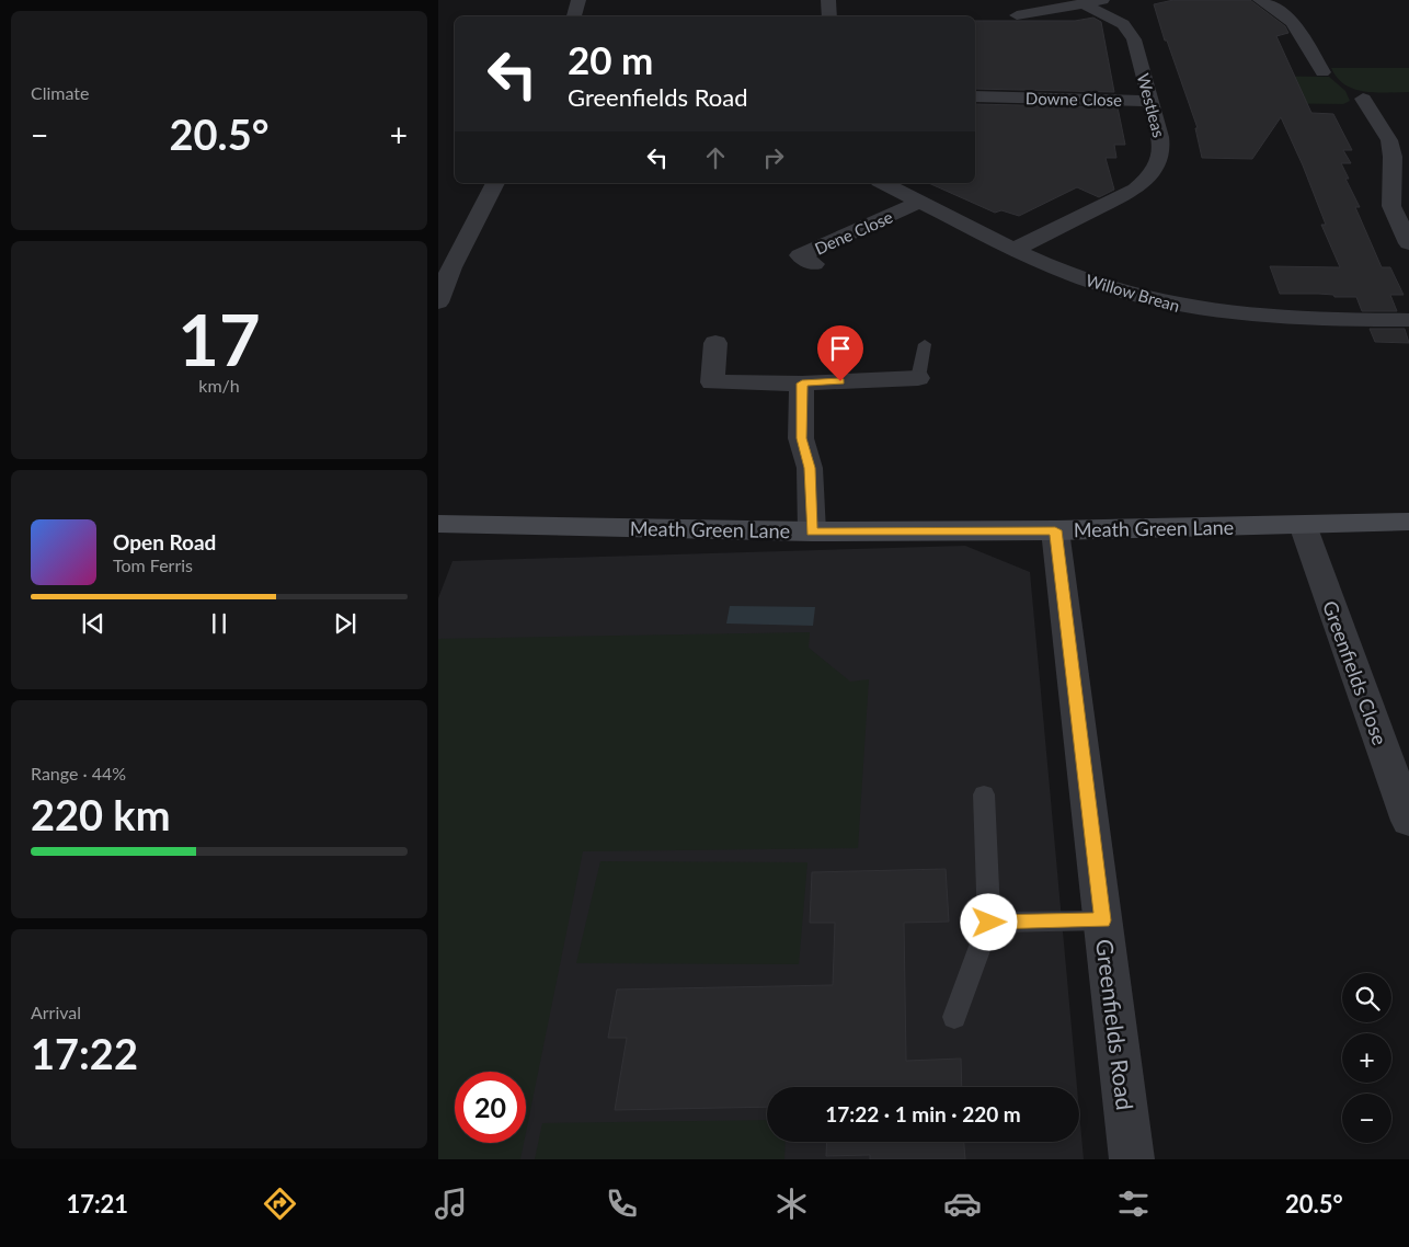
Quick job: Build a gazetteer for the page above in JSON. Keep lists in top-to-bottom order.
{
  "streets": {
    "street": [
      "Downe Close",
      "Westleas",
      "Dene Close",
      "Willow Brean",
      "Meath Green Lane",
      "Greenfields Close",
      "Greenfields Road"
    ]
  },
  "crossings": [
    ["Downe Close", "Westleas"],
    ["Westleas", "Willow Brean"],
    ["Dene Close", "Willow Brean"],
    ["Meath Green Lane", "Greenfields Close"],
    ["Meath Green Lane", "Greenfields Road"]
  ],
  "page": {
    "tile": [
      "Climate",
      ["17", "km/h"],
      ["Range · 44%", "220 km"],
      ["Arrival", "17:22"]
    ],
    "turn": ["20 m", "Greenfields Road"],
    "heat": ["−", "20.5°", "+"],
    "song": ["Open Road", "Tom Ferris"],
    "map_buttons": ["+", "−"],
    "limit": "20",
    "trip": "17:22 · 1 min · 220 m",
    "tabs": ["17:21", "20.5°"]
  }
}
